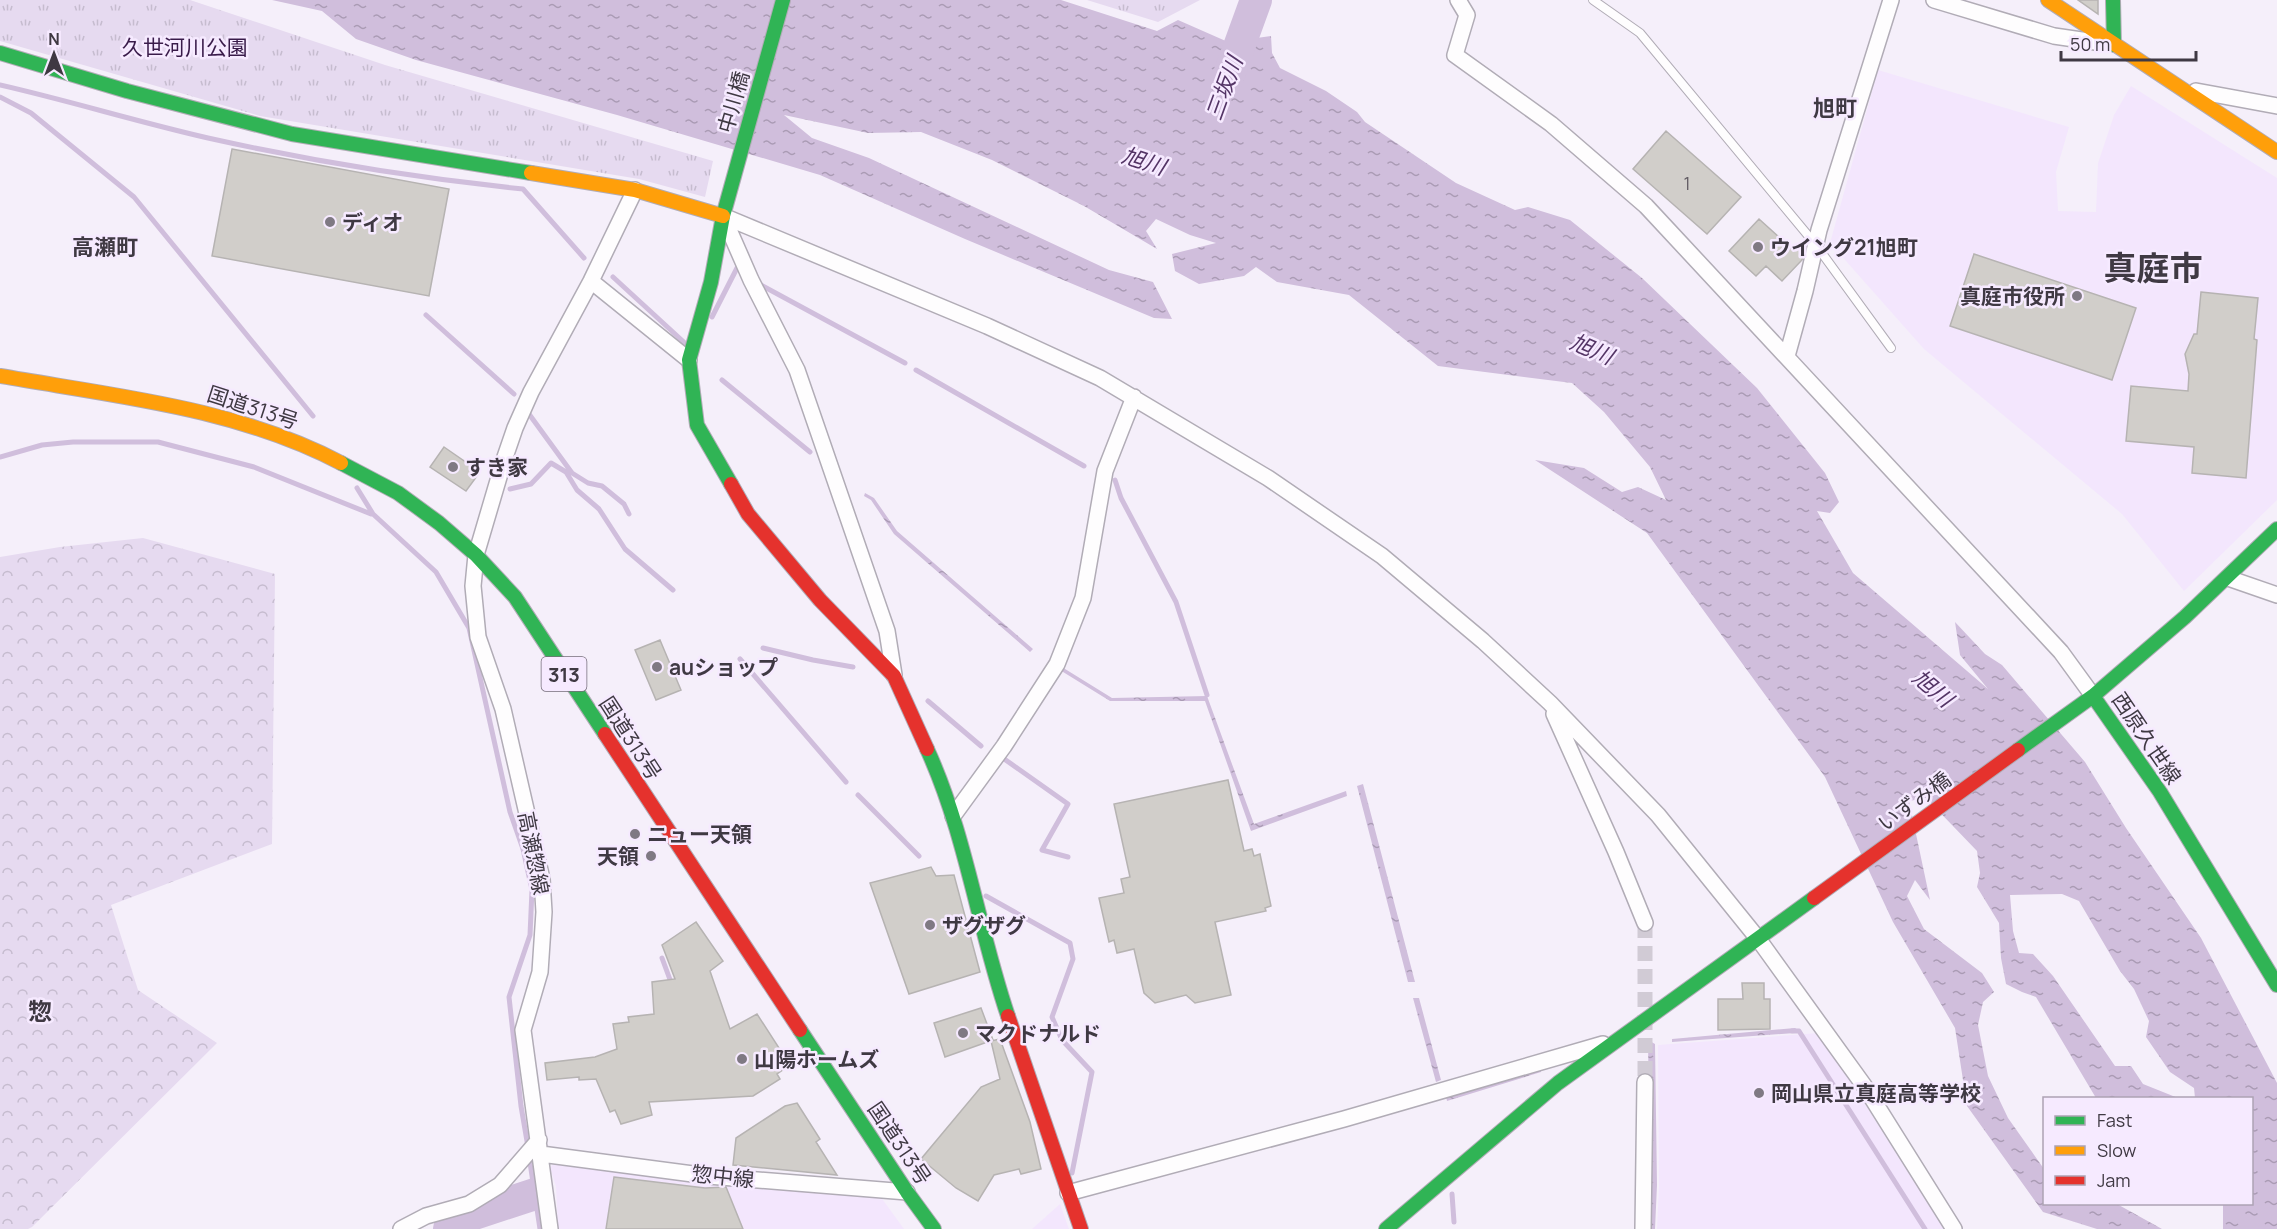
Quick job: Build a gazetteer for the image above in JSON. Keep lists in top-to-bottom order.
{
  "streets": {
    "main road": [
      "中川橋",
      "国道313号",
      "313",
      "西原久世線",
      "いずみ橋"
    ],
    "street": ["高瀬惣線", "惣中線"]
  },
  "crossings": [
    ["国道313号", "高瀬惣線"],
    ["国道313号", "惣中線"],
    ["西原久世線", "いずみ橋"],
    ["高瀬惣線", "惣中線"]
  ],
  "districts": [
    "旭町",
    "高瀬町",
    "真庭市",
    "惣"
  ],
  "water": ["三坂川", "旭川"],
  "parks": ["久世河川公園"],
  "places": [
    "ディオ",
    "ウイング21旭町",
    "真庭市役所",
    "すき家",
    "auショップ",
    "ニュー天領",
    "天領",
    "ザグザグ",
    "マクドナルド",
    "山陽ホームズ",
    "岡山県立真庭高等学校"
  ],
  "house_numbers": ["1"],
  "legend": ["Fast", "Slow", "Jam"],
  "scale_bar": "50 m",
  "north": "top"
}
